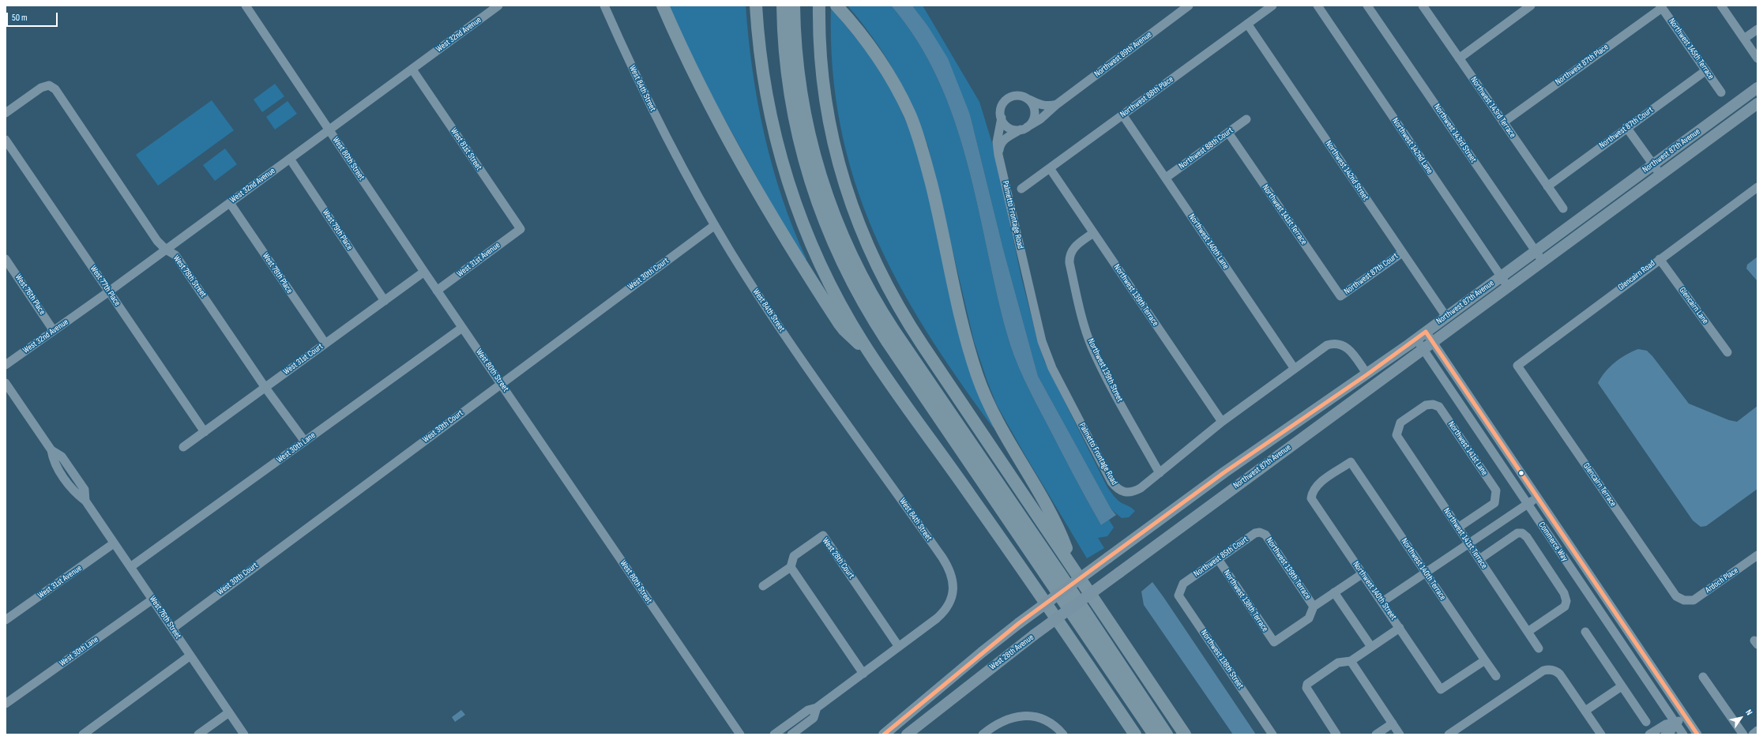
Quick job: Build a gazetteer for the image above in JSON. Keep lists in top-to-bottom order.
{
  "streets": {
    "main road": ["Northwest 87th Avenue", "West 28th Avenue"],
    "street": [
      "West 32nd Avenue",
      "Northwest 145th Terrace",
      "Northwest 89th Avenue",
      "Northwest 87th Place",
      "West 84th Street",
      "Northwest 88th Place",
      "Northwest 143rd Terrace",
      "Northwest 87th Court",
      "Northwest 143rd Street",
      "Northwest 142nd Lane",
      "Northwest 88th Court",
      "West 81st Street",
      "West 80th Street",
      "Northwest 142nd Street",
      "Palmetto Frontage Road",
      "Northwest 141st Terrace",
      "West 79th Place",
      "Northwest 140th Lane",
      "West 31st Avenue",
      "West 78th Place",
      "West 30th Court",
      "Glencairn Road",
      "West 78th Street",
      "West 77th Place",
      "West 76th Place",
      "Northwest 139th Terrace",
      "Glencairn Lane",
      "West 31st Court",
      "Northwest 139th Street",
      "West 30th Lane",
      "Northwest 141st Lane",
      "Glencairn Terrace",
      "Commerce Way",
      "Northwest 85th Court",
      "West 28th Court",
      "Northwest 140th Terrace",
      "Ardoch Place",
      "Northwest 140th Street",
      "Northwest 138th Terrace",
      "West 76th Street",
      "Northwest 138th Street"
    ]
  },
  "crossings": [
    ["West 32nd Avenue", "West 81st Street"],
    ["West 32nd Avenue", "West 80th Street"],
    ["West 32nd Avenue", "West 79th Place"],
    ["West 32nd Avenue", "West 78th Place"],
    ["West 32nd Avenue", "West 78th Street"],
    ["West 32nd Avenue", "West 77th Place"],
    ["West 32nd Avenue", "West 76th Place"],
    ["Northwest 145th Terrace", "Northwest 87th Place"],
    ["Northwest 145th Terrace", "Northwest 87th Court"],
    ["Northwest 89th Avenue", "Palmetto Frontage Road"],
    ["Northwest 87th Place", "Northwest 143rd Terrace"],
    ["West 84th Street", "West 30th Court"],
    ["West 84th Street", "West 28th Court"],
    ["Northwest 88th Place", "Northwest 142nd Street"],
    ["Northwest 88th Place", "Northwest 140th Lane"],
    ["Northwest 88th Place", "Northwest 139th Terrace"],
    ["Northwest 143rd Terrace", "Northwest 87th Court"],
    ["Northwest 87th Court", "Northwest 142nd Street"],
    ["Northwest 87th Court", "Northwest 141st Terrace"],
    ["Northwest 143rd Street", "Northwest 87th Avenue"],
    ["Northwest 142nd Lane", "Northwest 87th Avenue"],
    ["Northwest 88th Court", "Northwest 141st Terrace"],
    ["Northwest 88th Court", "Northwest 140th Lane"],
    ["West 81st Street", "West 31st Avenue"],
    ["Northwest 87th Avenue", "Northwest 142nd Street"],
    ["Northwest 87th Avenue", "Palmetto Frontage Road"],
    ["Northwest 87th Avenue", "Commerce Way"],
    ["Northwest 87th Avenue", "West 28th Avenue"],
    ["West 80th Street", "West 31st Avenue"],
    ["West 80th Street", "West 30th Court"],
    ["West 80th Street", "West 31st Court"],
    ["West 80th Street", "West 30th Lane"],
    ["Palmetto Frontage Road", "Northwest 140th Lane"],
    ["Palmetto Frontage Road", "Northwest 139th Terrace"],
    ["Palmetto Frontage Road", "Northwest 139th Street"],
    ["Northwest 141st Terrace", "Northwest 141st Lane"],
    ["West 79th Place", "West 31st Court"],
    ["West 31st Avenue", "West 76th Street"],
    ["West 78th Place", "West 31st Court"],
    ["West 30th Court", "West 76th Street"],
    ["Glencairn Road", "Glencairn Lane"],
    ["Glencairn Road", "Glencairn Terrace"],
    ["West 78th Street", "West 31st Court"],
    ["West 78th Street", "West 30th Lane"],
    ["West 77th Place", "West 31st Court"],
    ["Northwest 139th Terrace", "Northwest 139th Street"],
    ["Northwest 139th Terrace", "Northwest 85th Court"],
    ["Northwest 139th Terrace", "Northwest 138th Terrace"],
    ["West 30th Lane", "West 76th Street"],
    ["Glencairn Terrace", "Ardoch Place"],
    ["Northwest 85th Court", "Northwest 138th Terrace"],
    ["Northwest 85th Court", "Northwest 138th Street"],
    ["Northwest 140th Terrace", "Northwest 140th Street"]
  ],
  "scale_bar": "50 m",
  "north": "top right"
}
